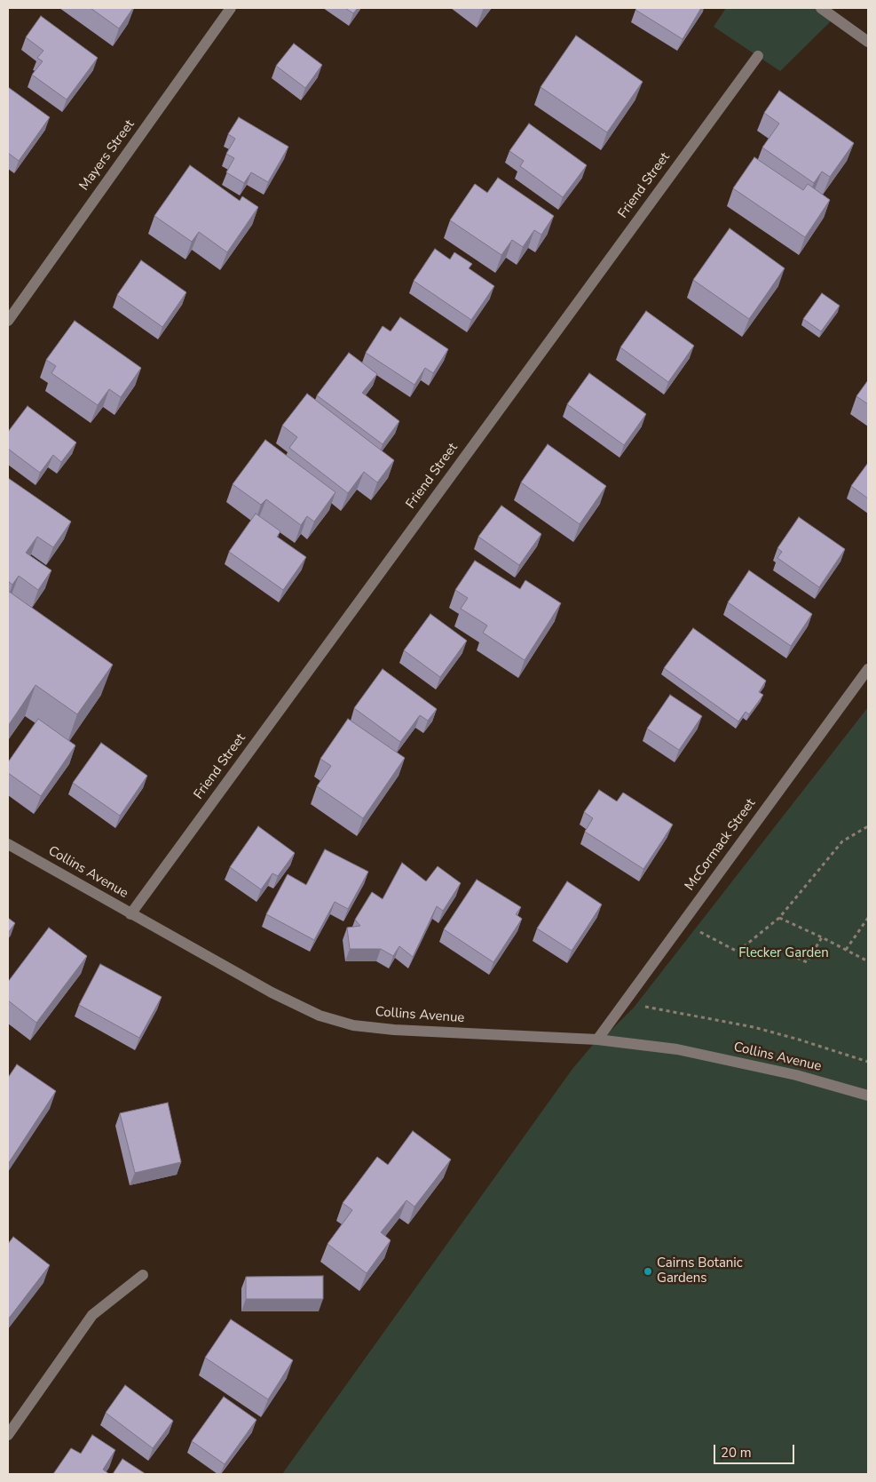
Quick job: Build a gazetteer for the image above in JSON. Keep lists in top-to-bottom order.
{
  "streets": {
    "street": [
      "Mayers Street",
      "Friend Street",
      "McCormack Street",
      "Collins Avenue"
    ]
  },
  "crossings": [
    ["Friend Street", "Collins Avenue"],
    ["McCormack Street", "Collins Avenue"]
  ],
  "parks": ["Flecker Garden"],
  "places": ["Cairns Botanic Gardens"],
  "scale_bar": "20 m"
}
